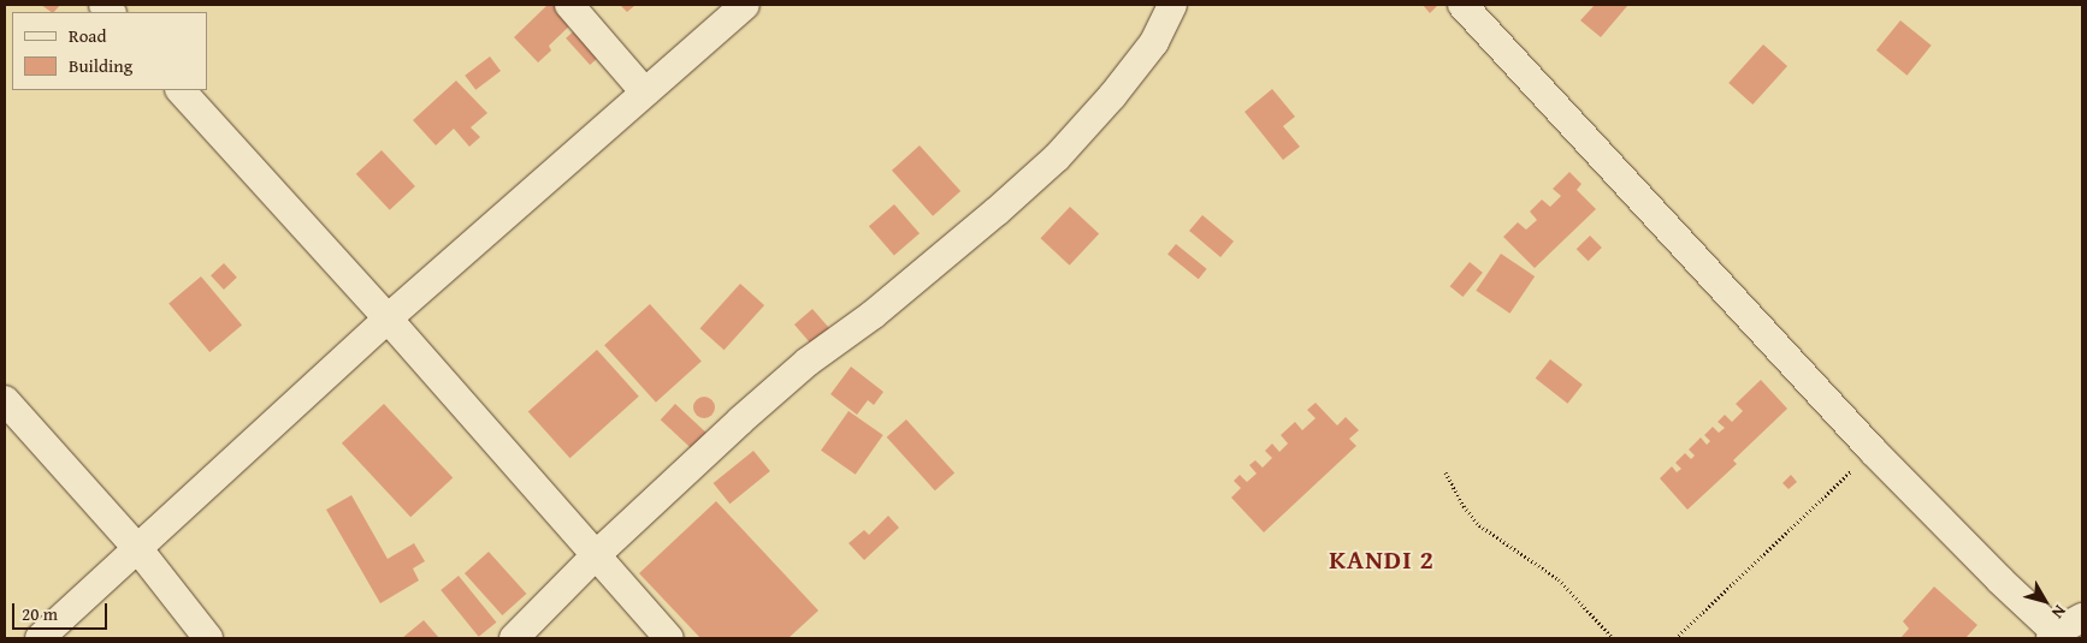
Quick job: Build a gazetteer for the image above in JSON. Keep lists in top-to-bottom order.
{
  "districts": ["KANDI 2"],
  "legend": ["Road", "Building"],
  "scale_bar": "20 m",
  "north": "bottom right"
}
